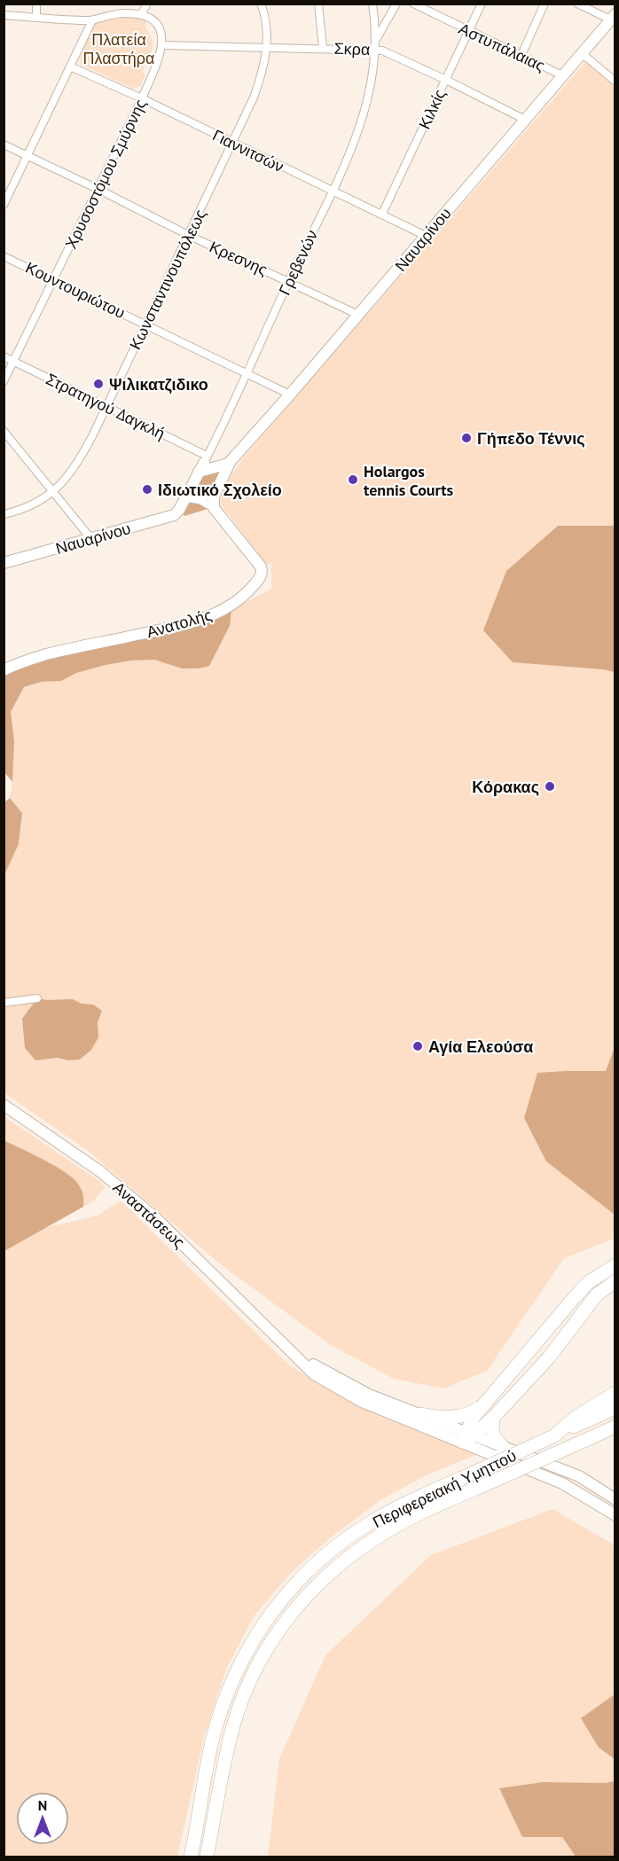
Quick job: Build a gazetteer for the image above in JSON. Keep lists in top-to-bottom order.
{
  "streets": {
    "highway": ["Περιφερειακή Υμηττού"],
    "street": [
      "Αστυπάλαιας",
      "Σκρα",
      "Κιλκίς",
      "Γιαννιτσών",
      "Χρυσοστόμου Σμύρνης",
      "Ναυαρίνου",
      "Κρεσνης",
      "Γρεβενών",
      "Κωνσταντινουπόλεως",
      "Κουντουριώτου",
      "Στρατηγού Δαγκλή",
      "Ανατολής",
      "Αναστάσεως"
    ]
  },
  "crossings": [
    ["Αστυπάλαιας", "Κιλκίς"],
    ["Αστυπάλαιας", "Ναυαρίνου"],
    ["Σκρα", "Κιλκίς"],
    ["Σκρα", "Χρυσοστόμου Σμύρνης"],
    ["Σκρα", "Ναυαρίνου"],
    ["Σκρα", "Γρεβενών"],
    ["Σκρα", "Κωνσταντινουπόλεως"],
    ["Κιλκίς", "Γιαννιτσών"],
    ["Γιαννιτσών", "Χρυσοστόμου Σμύρνης"],
    ["Γιαννιτσών", "Ναυαρίνου"],
    ["Γιαννιτσών", "Γρεβενών"],
    ["Γιαννιτσών", "Κωνσταντινουπόλεως"],
    ["Χρυσοστόμου Σμύρνης", "Κρεσνης"],
    ["Χρυσοστόμου Σμύρνης", "Κουντουριώτου"],
    ["Χρυσοστόμου Σμύρνης", "Στρατηγού Δαγκλή"],
    ["Ναυαρίνου", "Κρεσνης"],
    ["Ναυαρίνου", "Γρεβενών"],
    ["Ναυαρίνου", "Κουντουριώτου"],
    ["Ναυαρίνου", "Ανατολής"],
    ["Κρεσνης", "Γρεβενών"],
    ["Κρεσνης", "Κωνσταντινουπόλεως"],
    ["Γρεβενών", "Κουντουριώτου"],
    ["Γρεβενών", "Στρατηγού Δαγκλή"],
    ["Γρεβενών", "Ανατολής"],
    ["Κωνσταντινουπόλεως", "Κουντουριώτου"],
    ["Κωνσταντινουπόλεως", "Στρατηγού Δαγκλή"]
  ],
  "parks": ["Πλατεία Πλαστήρα"],
  "places": [
    "Ψιλικατζιδικο",
    "Γήπεδο Τέννις",
    "Holargos tennis Courts",
    "Ιδιωτικό Σχολείο",
    "Κόρακας",
    "Αγία Ελεούσα"
  ],
  "north": "top"
}
